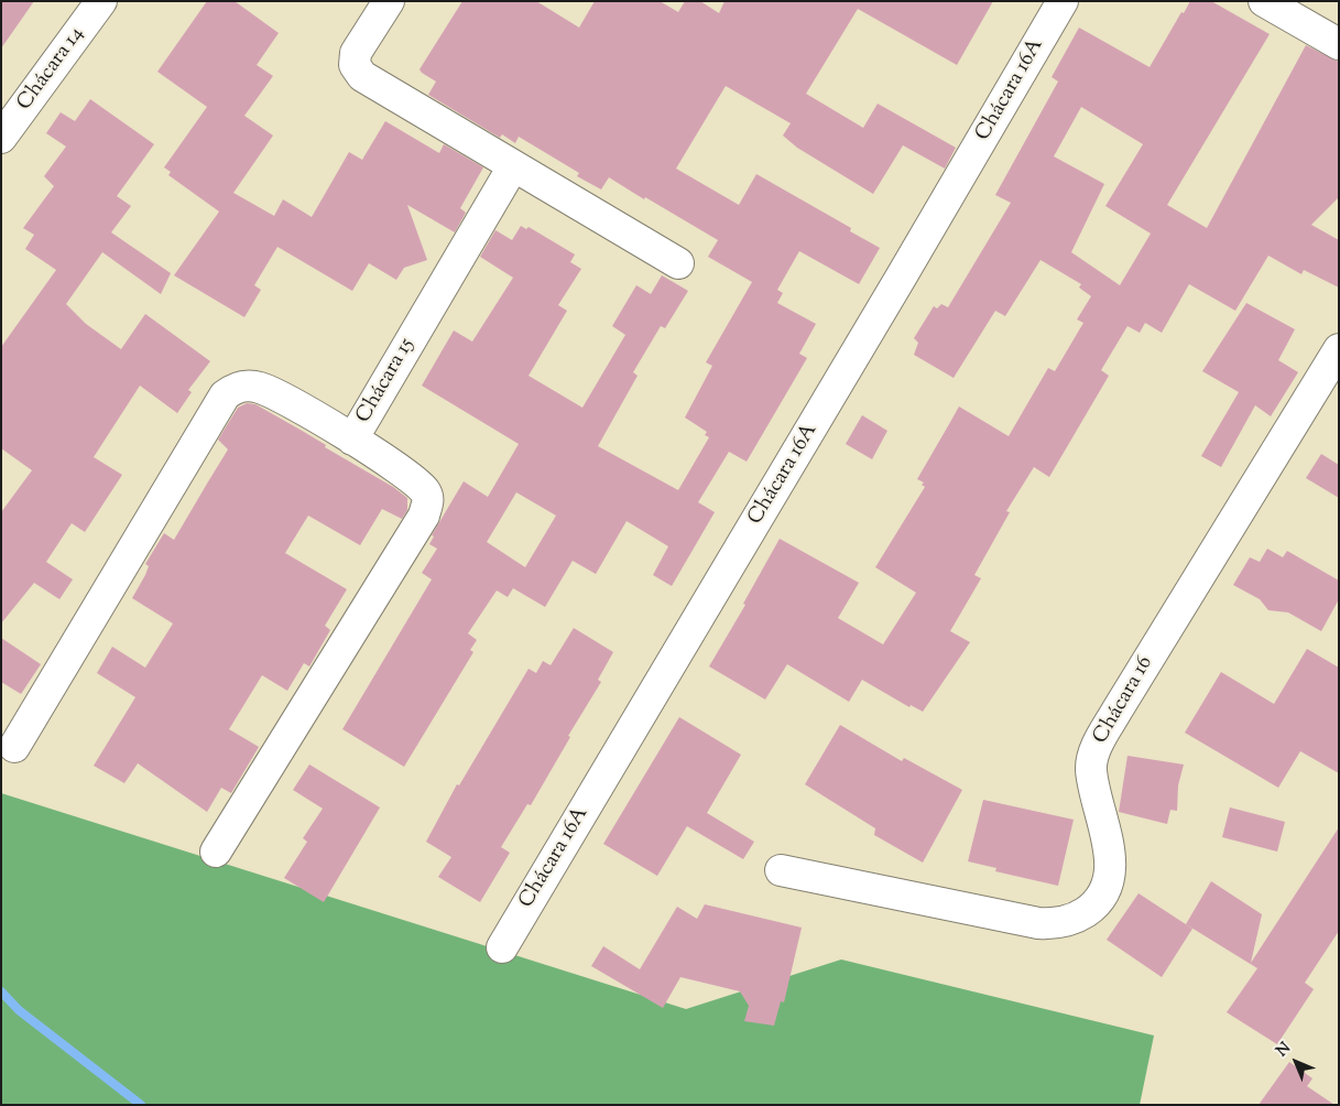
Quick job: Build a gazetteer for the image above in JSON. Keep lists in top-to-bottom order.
{
  "streets": {
    "street": [
      "Chácara 14",
      "Chácara 16A",
      "Chácara 15",
      "Chácara 16"
    ]
  },
  "north": "top left"
}
